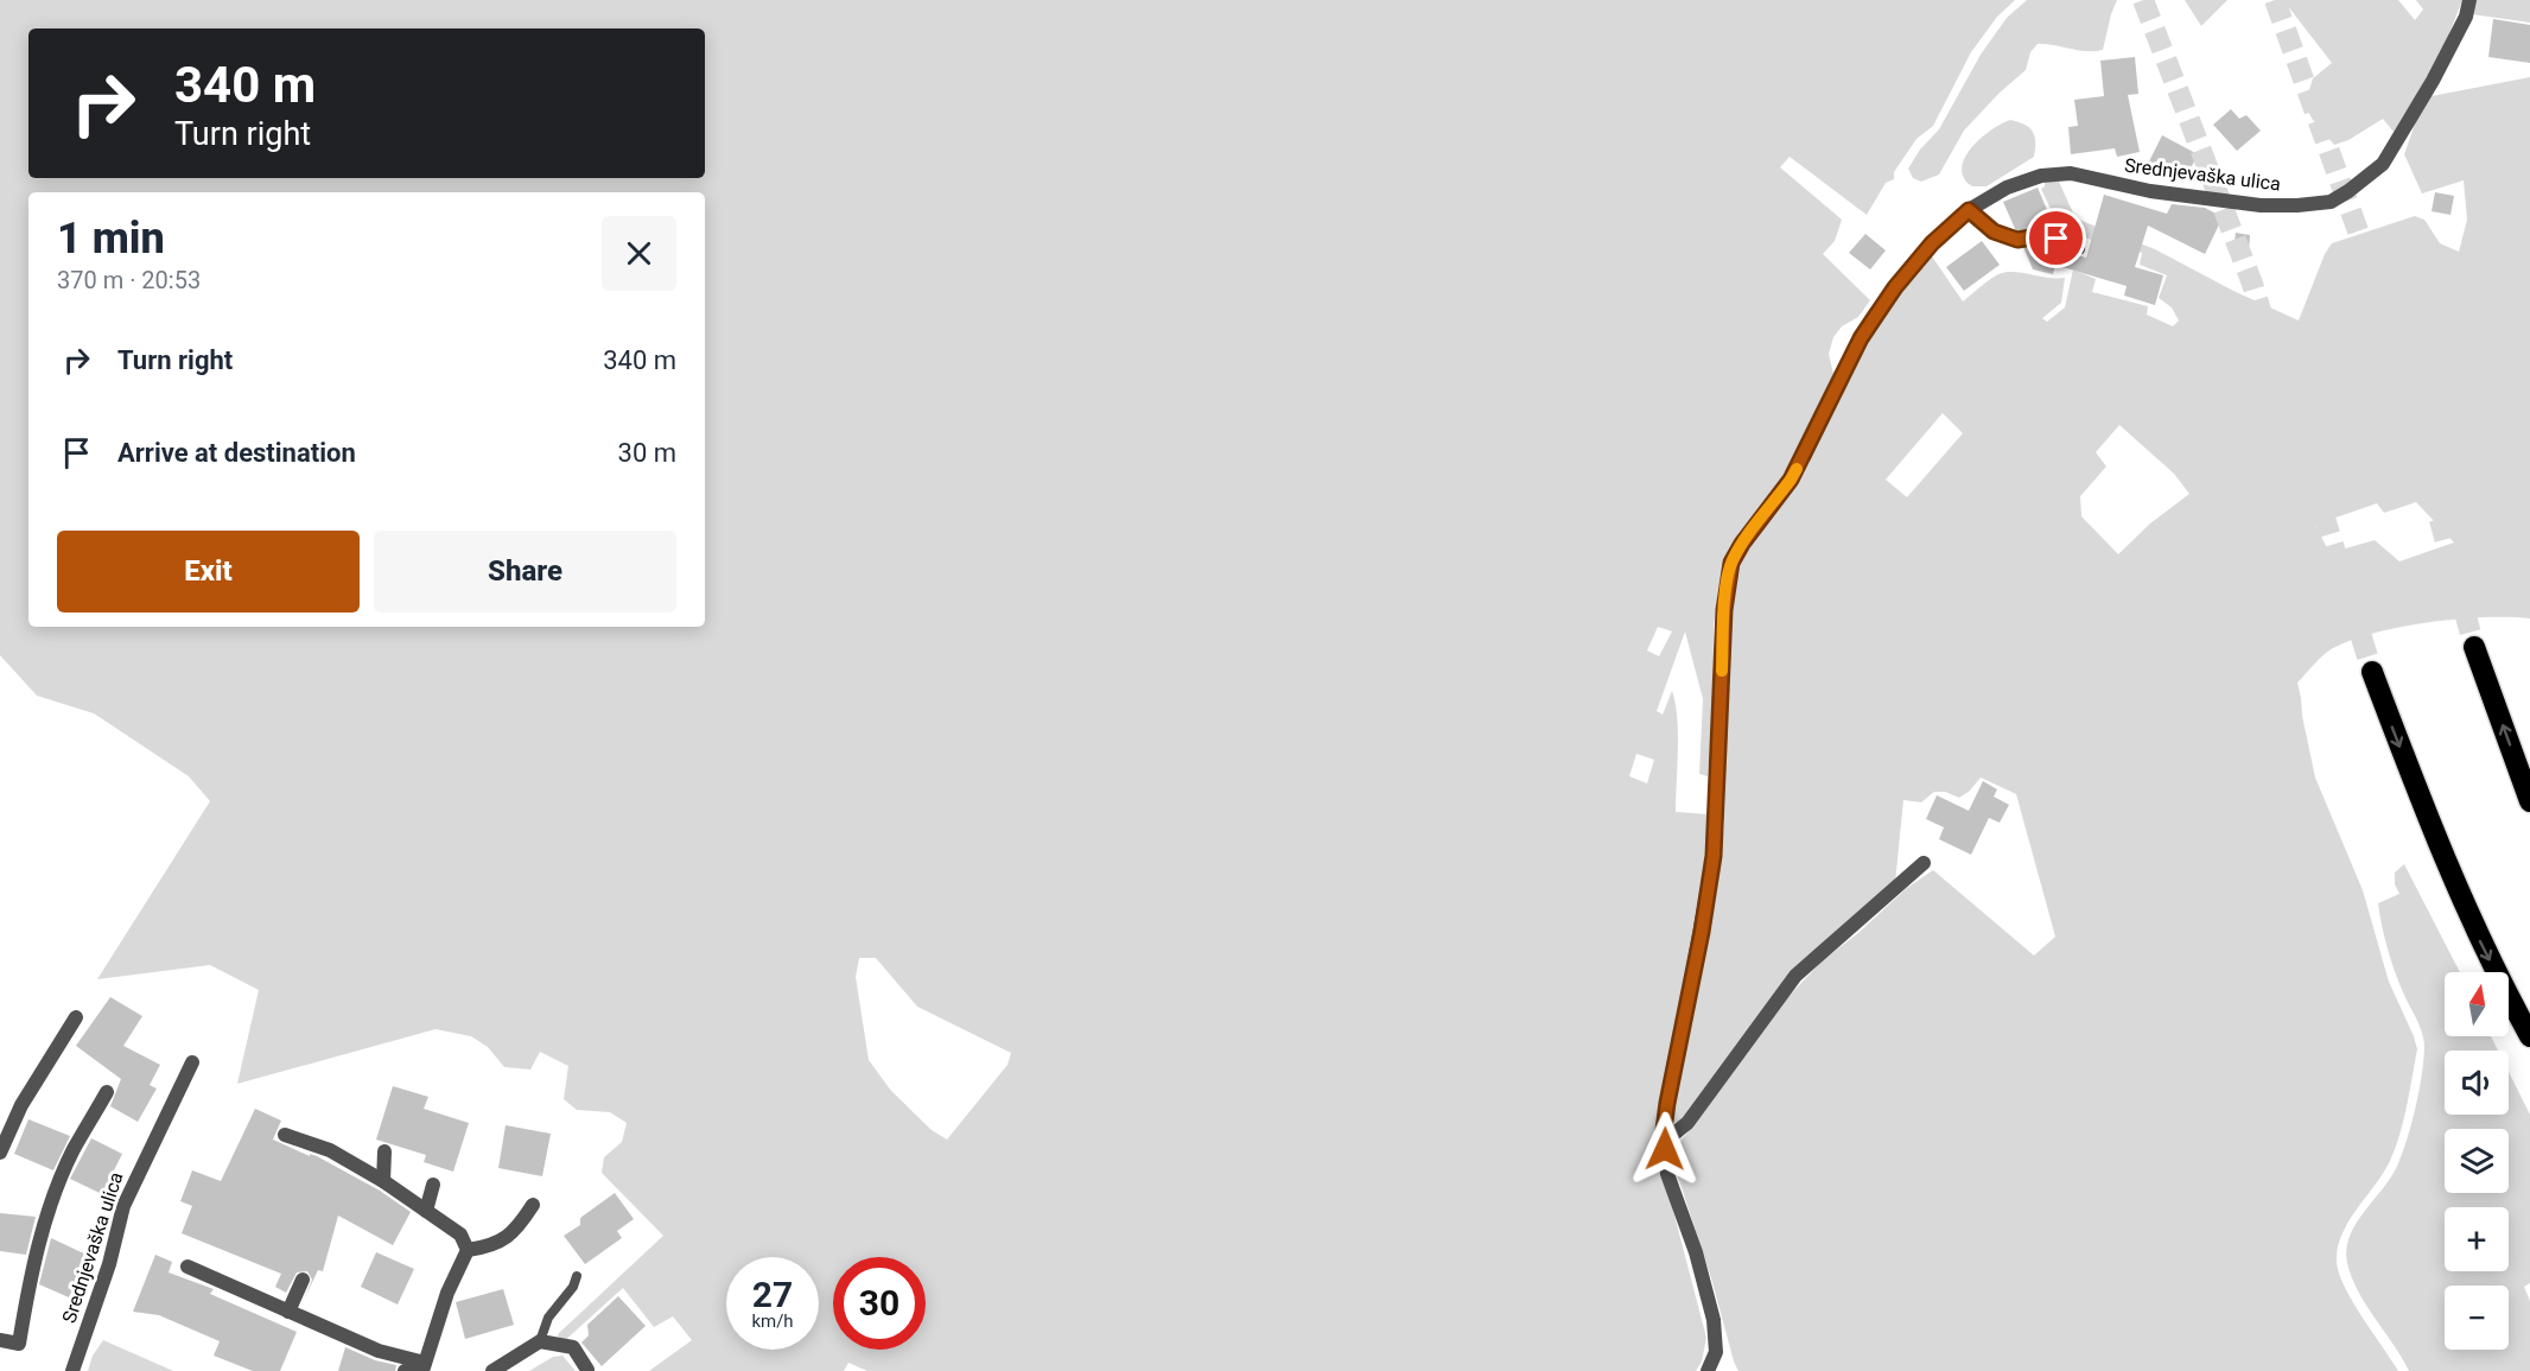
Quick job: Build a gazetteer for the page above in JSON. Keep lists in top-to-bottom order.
{
  "streets": {
    "street": ["Srednjevaška ulica"]
  },
  "north": "top",
  "page": {
    "turn": ["340 m", "Turn right"],
    "heading": ["1 min", "370 m · 20:53"],
    "list": [
      {
        "name": "Turn right",
        "value": "340 m"
      },
      {
        "name": "Arrive at destination",
        "value": "30 m"
      }
    ],
    "buttons": ["Exit", "Share"],
    "map_buttons": ["+", "−"],
    "speed": "27 km/h",
    "limit": "30"
  }
}
